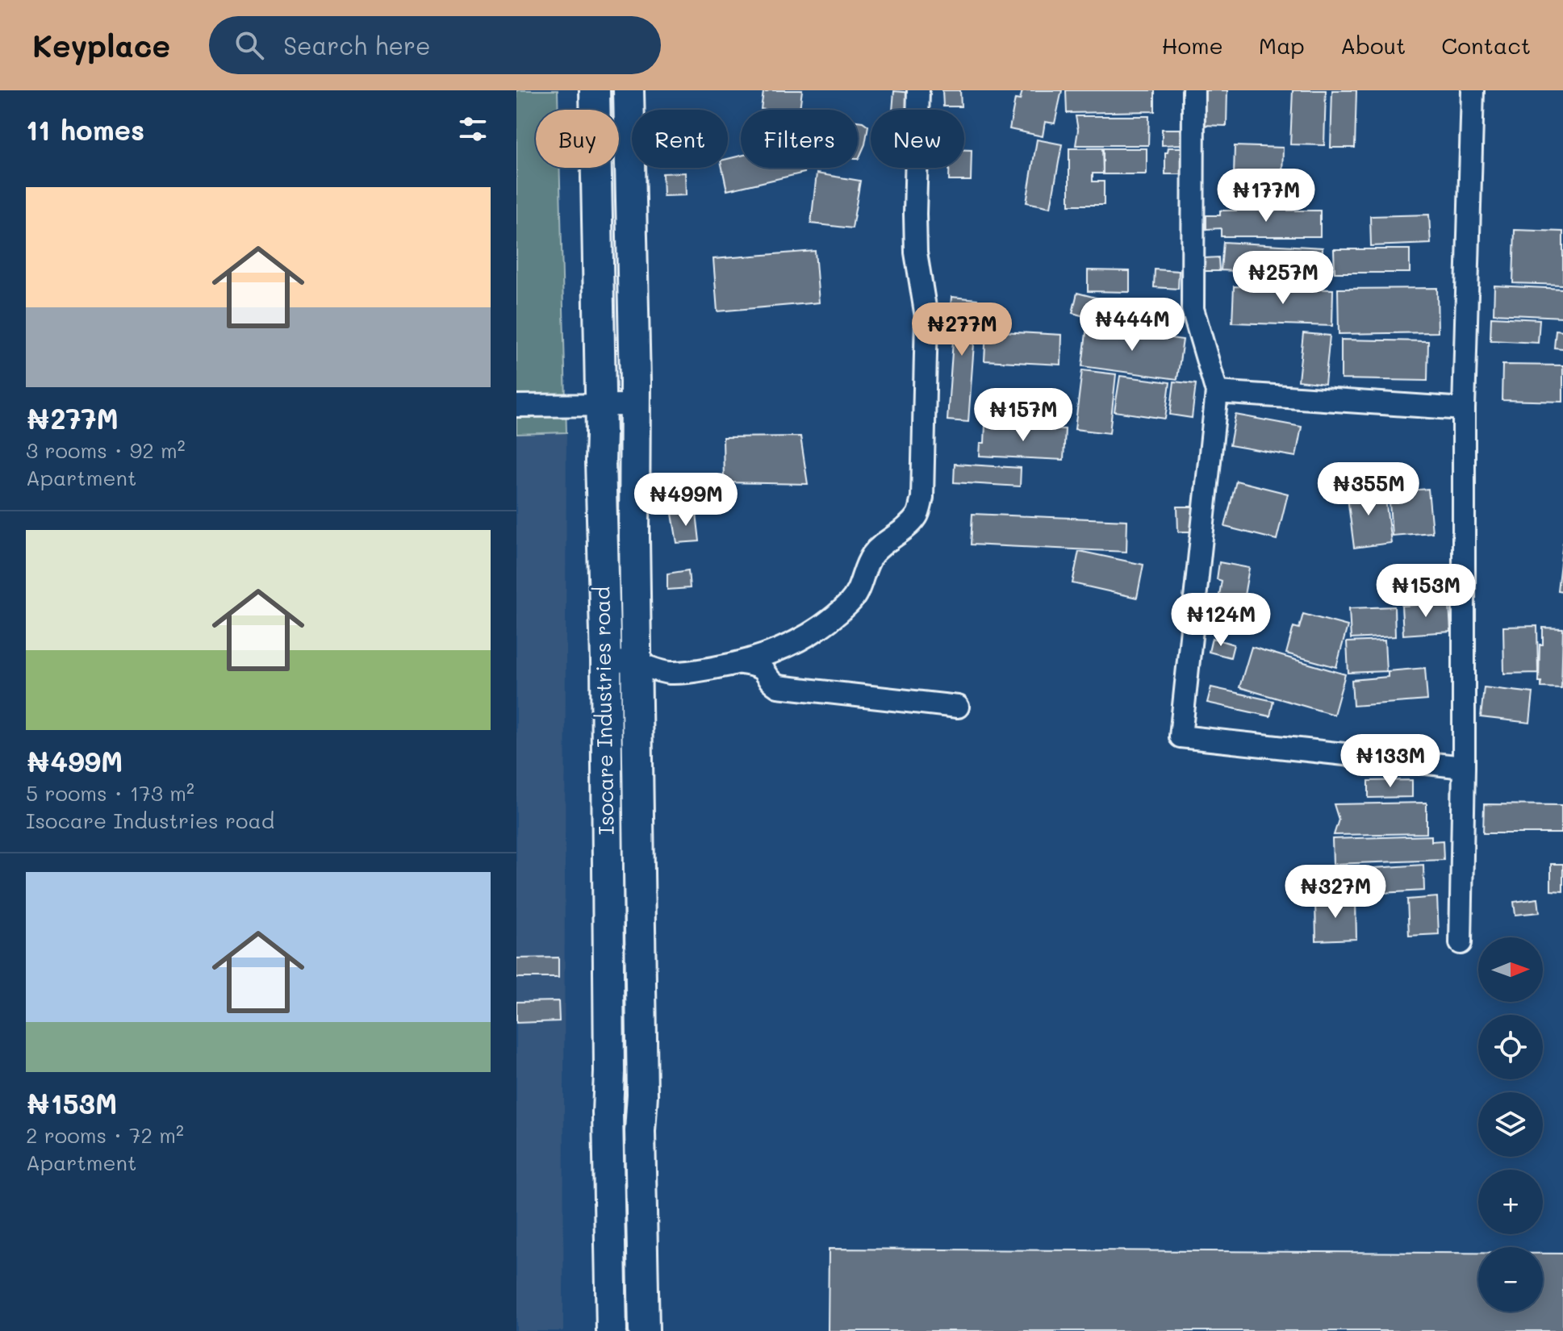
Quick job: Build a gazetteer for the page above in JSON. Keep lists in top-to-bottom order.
{
  "streets": {
    "street": ["Isocare Industries road"]
  },
  "north": "right",
  "page": {
    "header": "Keyplace",
    "search": "Search here",
    "nav": [
      "Home",
      "Map",
      "About",
      "Contact"
    ],
    "heading": "11 homes",
    "chip": [
      "Buy",
      "Rent",
      "Filters",
      "New"
    ],
    "list": [
      {
        "name": "₦277M",
        "note": "3 rooms · 92 m² · Apartment"
      },
      {
        "name": "₦499M",
        "note": "5 rooms · 173 m² · Isocare Industries road"
      },
      {
        "name": "₦153M",
        "note": "2 rooms · 72 m² · Apartment"
      }
    ],
    "price": [
      "₦177M",
      "₦257M",
      "₦444M",
      "₦277M",
      "₦157M",
      "₦355M",
      "₦499M",
      "₦153M",
      "₦124M",
      "₦133M",
      "₦327M"
    ],
    "map_buttons": ["+", "−"]
  }
}
